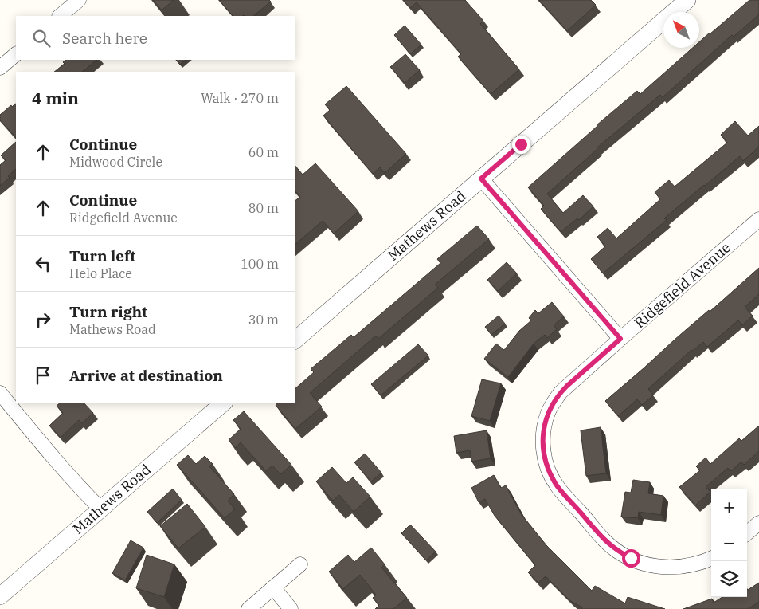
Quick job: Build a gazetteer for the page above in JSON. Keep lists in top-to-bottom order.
{
  "streets": {
    "street": ["Mathews Road", "Ridgefield Avenue"]
  },
  "north": "top left",
  "page": {
    "search": "Search here",
    "heading": ["4 min", "Walk · 270 m"],
    "list": [
      ["Continue", "Midwood Circle", "60 m"],
      ["Continue", "Ridgefield Avenue", "80 m"],
      ["Turn left", "Helo Place", "100 m"],
      ["Turn right", "Mathews Road", "30 m"],
      "Arrive at destination"
    ],
    "map_buttons": ["+", "−"]
  }
}
